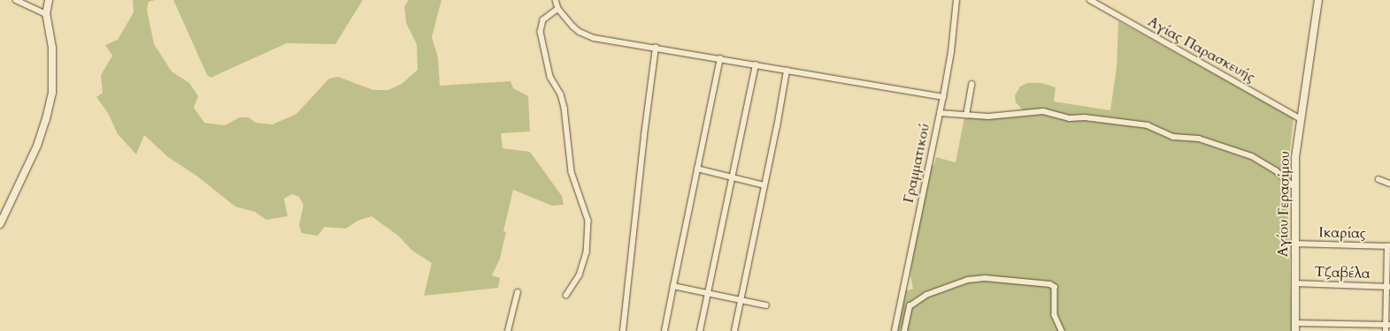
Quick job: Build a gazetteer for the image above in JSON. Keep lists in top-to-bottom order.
{
  "streets": {
    "street": [
      "Αγίας Παρασκευής",
      "Γραμματικού",
      "Αγίου Γερασίμου",
      "Ικαρίας",
      "Τζαβέλα"
    ]
  },
  "crossings": [
    ["Αγίας Παρασκευής", "Αγίου Γερασίμου"],
    ["Αγίου Γερασίμου", "Ικαρίας"],
    ["Αγίου Γερασίμου", "Τζαβέλα"]
  ]
}
